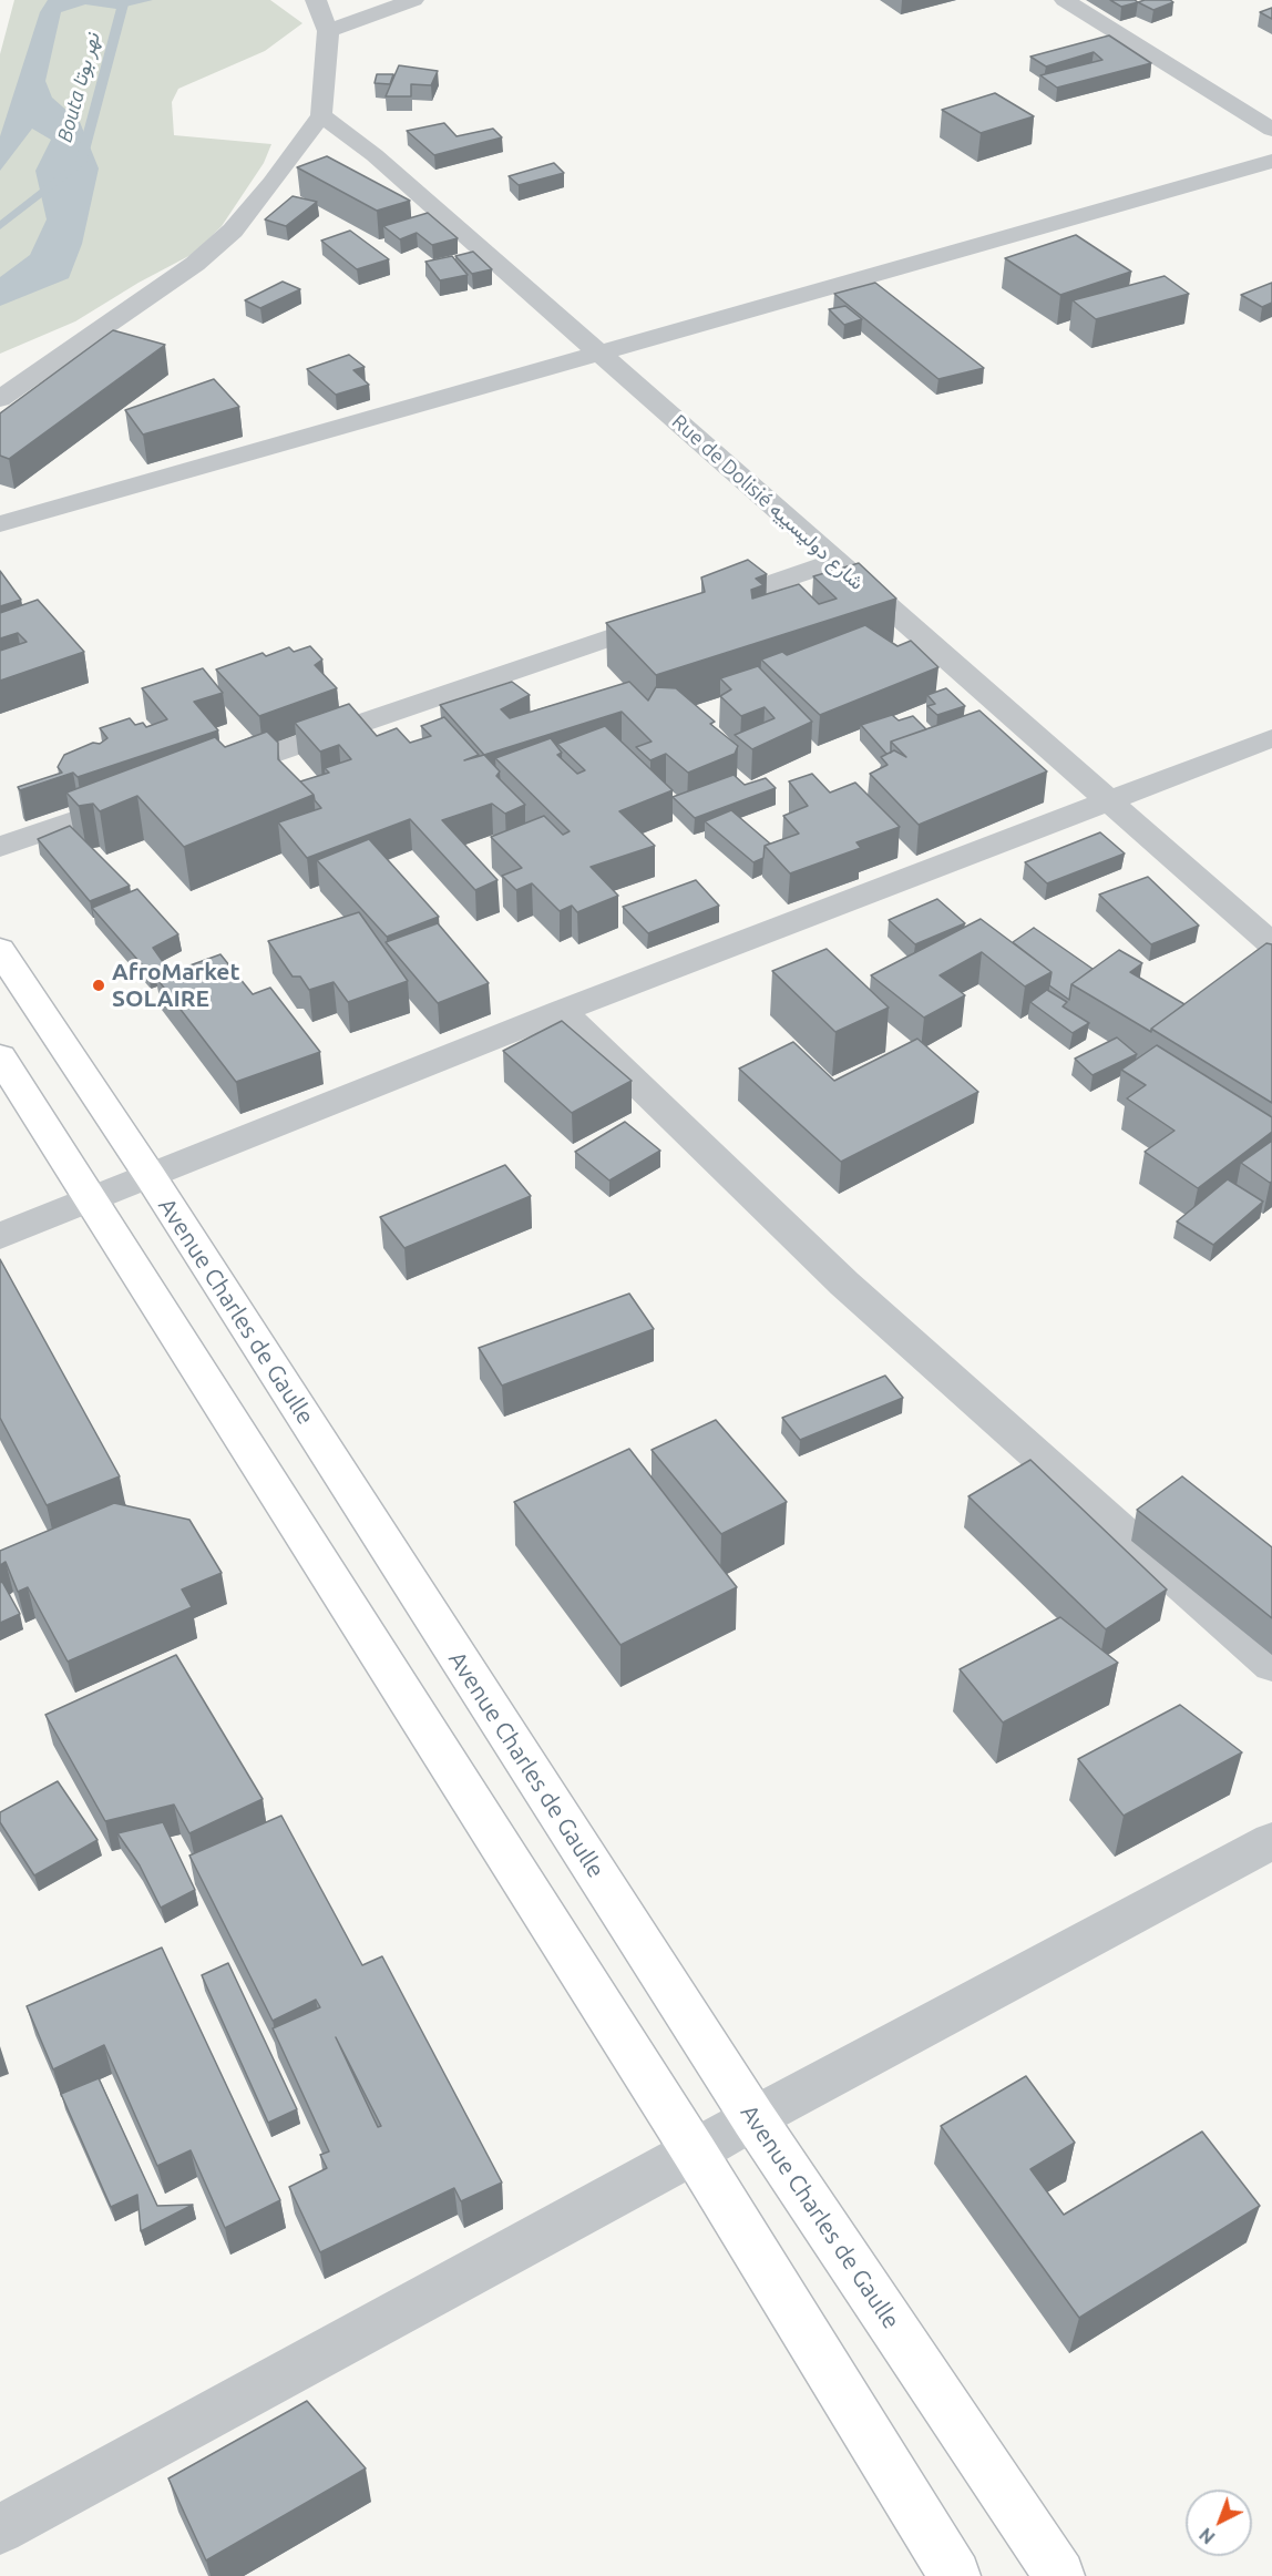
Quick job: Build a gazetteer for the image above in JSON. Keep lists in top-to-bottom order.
{
  "streets": {
    "main road": ["Avenue Charles de Gaulle"],
    "street": ["Rue de Dolisié شارع دوليسييه"]
  },
  "water": ["Bouta نهر بوتا"],
  "places": ["AfroMarket SOLAIRE"],
  "north": "bottom left"
}
